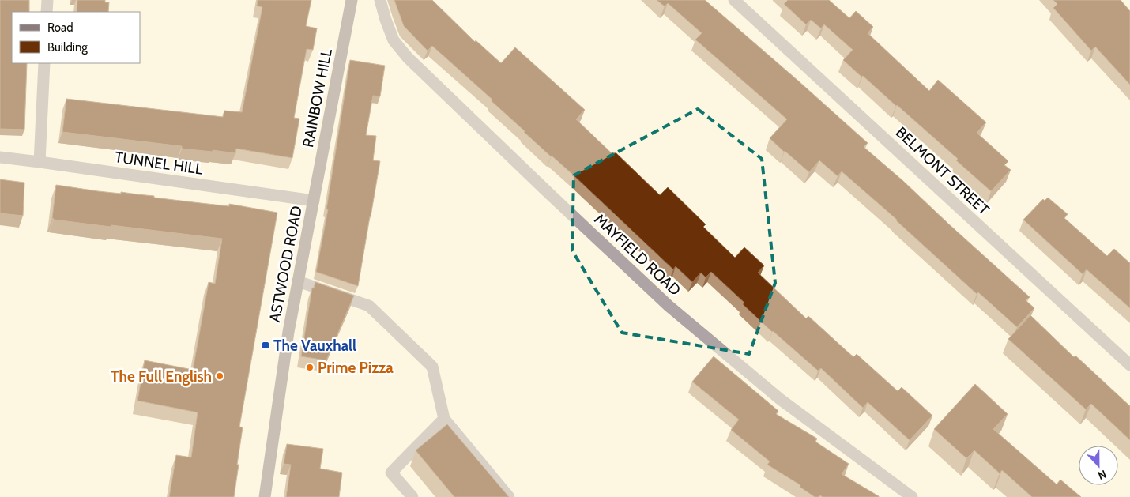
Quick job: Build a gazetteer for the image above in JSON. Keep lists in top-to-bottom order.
{
  "streets": {
    "main road": ["RAINBOW HILL", "ASTWOOD ROAD"],
    "street": ["TUNNEL HILL", "BELMONT STREET", "MAYFIELD ROAD"]
  },
  "crossings": [
    ["RAINBOW HILL", "TUNNEL HILL"],
    ["RAINBOW HILL", "ASTWOOD ROAD"],
    ["TUNNEL HILL", "ASTWOOD ROAD"]
  ],
  "places": {
    "transit": ["The Vauxhall"],
    "other": ["Prime Pizza", "The Full English"]
  },
  "legend": ["Road", "Building"],
  "north": "bottom"
}
